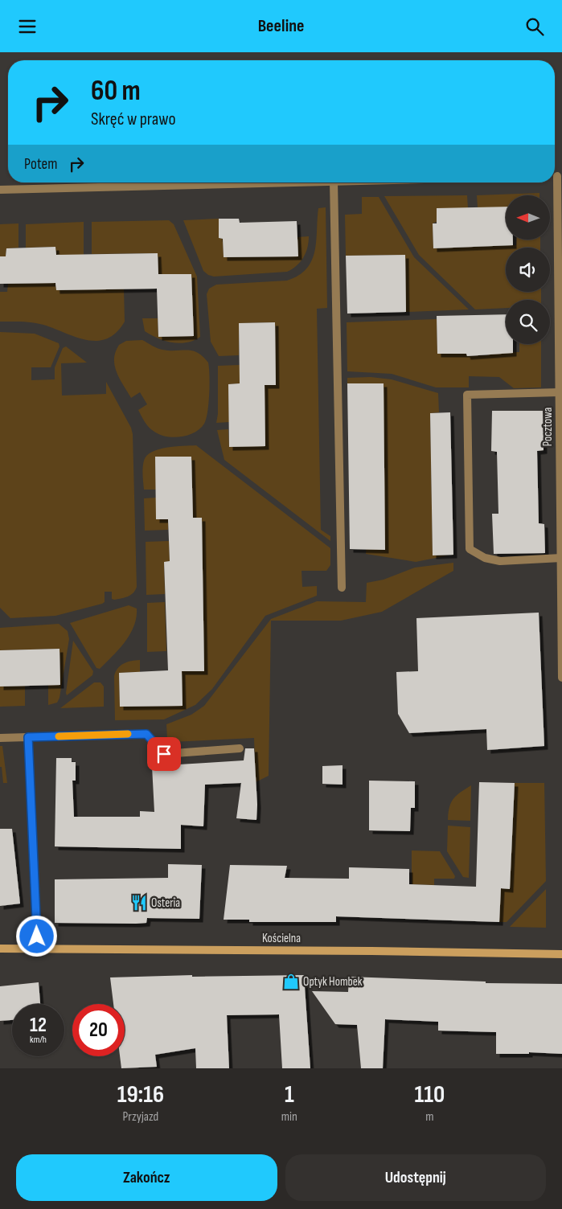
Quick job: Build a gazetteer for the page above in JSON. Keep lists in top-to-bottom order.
{
  "streets": {
    "street": ["Pocztowa", "Kościelna"]
  },
  "places": {
    "restaurant": ["Osteria"],
    "shop": ["Optyk Hombek"]
  },
  "north": "left",
  "page": {
    "header": "Beeline",
    "turn": ["60 m", "Skręć w prawo"],
    "then": "Potem",
    "speed": "12 km/h",
    "limit": "20",
    "eta": [
      "19:16",
      "Przyjazd",
      "1",
      "min",
      "110",
      "m"
    ],
    "buttons": ["Zakończ", "Udostępnij"]
  }
}
